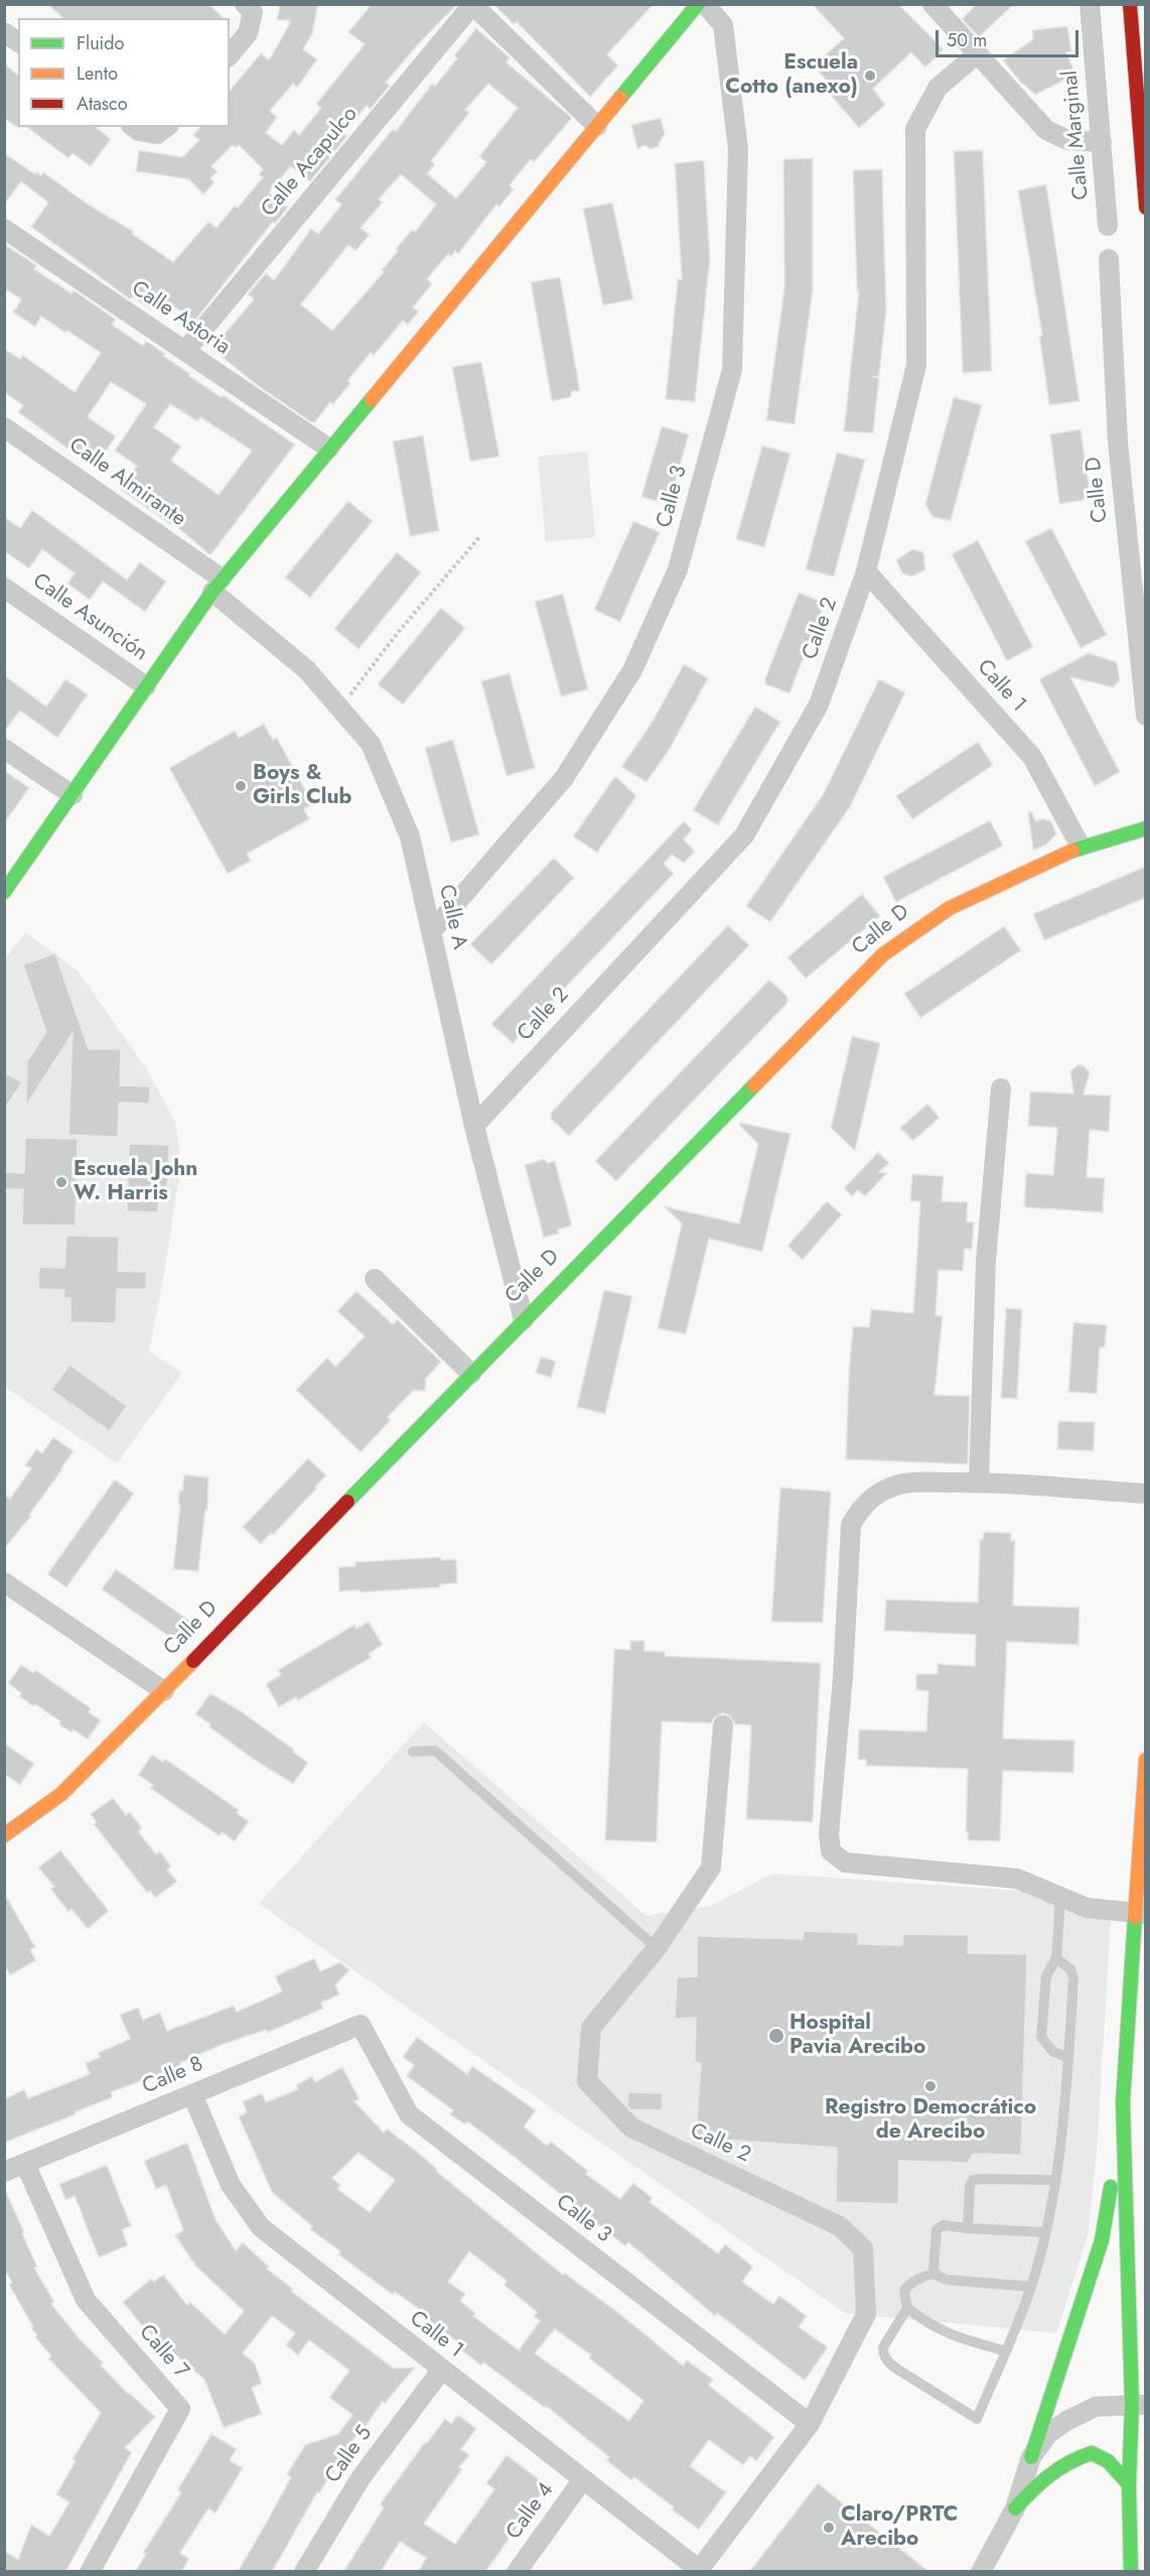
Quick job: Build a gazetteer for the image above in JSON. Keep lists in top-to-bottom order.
{
  "streets": {
    "street": [
      "Calle Marginal",
      "Calle Acapulco",
      "Calle Astoria",
      "Calle Almirante",
      "Calle D",
      "Calle 3",
      "Calle Asunción",
      "Calle 2",
      "Calle 1",
      "Calle A",
      "Calle 8",
      "Calle 7",
      "Calle 5",
      "Calle 4"
    ]
  },
  "crossings": [
    ["Calle Acapulco", "Calle Astoria"],
    ["Calle Almirante", "Calle A"],
    ["Calle D", "Calle 1"],
    ["Calle D", "Calle A"],
    ["Calle 3", "Calle 2"],
    ["Calle 3", "Calle A"],
    ["Calle 3", "Calle 8"],
    ["Calle 2", "Calle 1"],
    ["Calle 2", "Calle A"],
    ["Calle 1", "Calle 8"],
    ["Calle 1", "Calle 5"],
    ["Calle 1", "Calle 4"],
    ["Calle 8", "Calle 7"]
  ],
  "places": [
    "Escuela Cotto (anexo)",
    "Boys & Girls Club",
    "Escuela John W. Harris",
    "Hospital Pavia Arecibo",
    "Registro Democrático de Arecibo",
    "Claro/PRTC Arecibo"
  ],
  "legend": ["Fluido", "Lento", "Atasco"],
  "scale_bar": "50 m"
}
